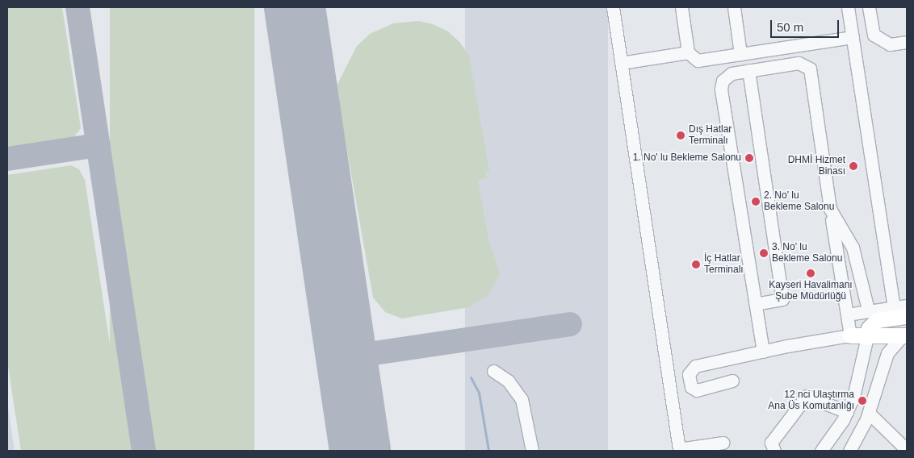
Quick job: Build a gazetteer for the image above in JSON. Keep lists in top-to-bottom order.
{
  "places": [
    "Dış Hatlar Terminalı",
    "1. No' lu Bekleme Salonu",
    "DHMİ Hizmet Binası",
    "2. No' lu Bekleme Salonu",
    "3. No' lu Bekleme Salonu",
    "İç Hatlar Terminalı",
    "Kayseri Havalimanı Şube Müdürlüğü",
    "12 nci Ulaştırma Ana Üs Komutanlığı"
  ],
  "scale_bar": "50 m"
}
